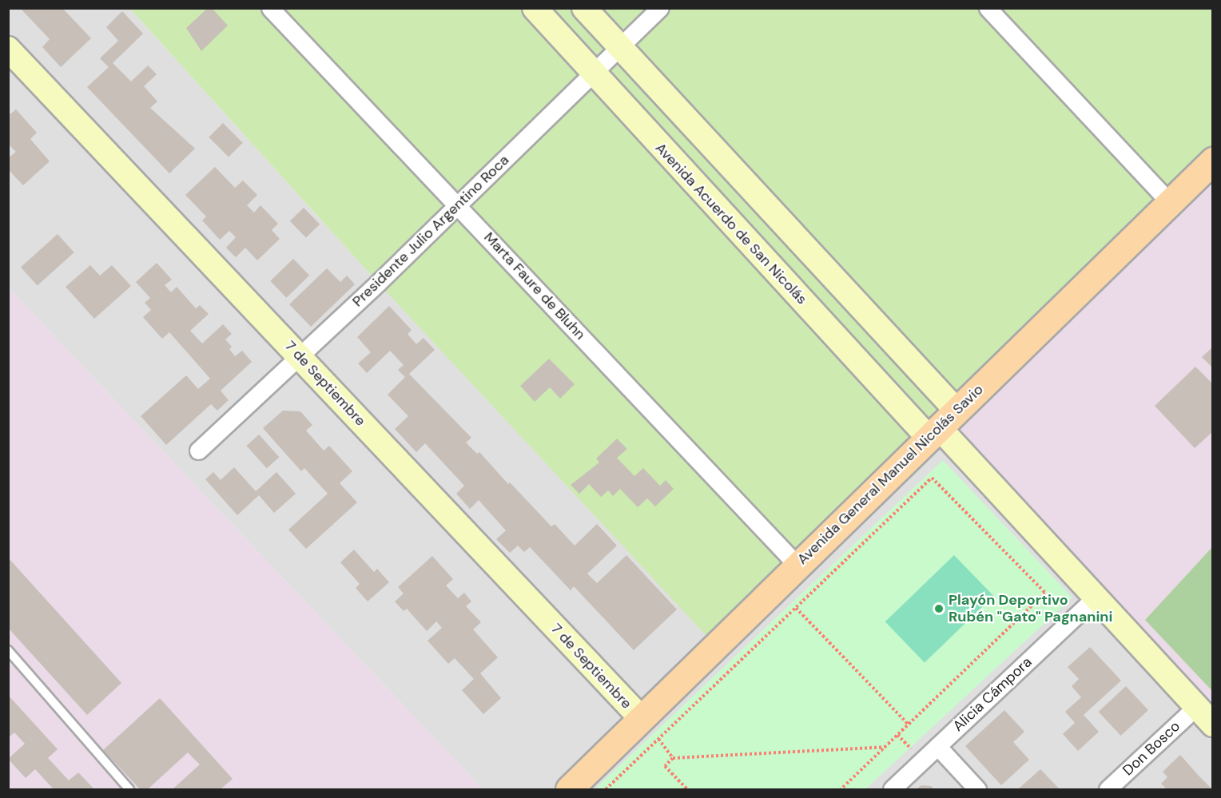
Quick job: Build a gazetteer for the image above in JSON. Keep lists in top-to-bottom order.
{
  "streets": {
    "main road": ["Avenida General Manuel Nicolás Savio"],
    "street": [
      "Avenida Acuerdo de San Nicolás",
      "Presidente Julio Argentino Roca",
      "Marta Faure de Bluhn",
      "7 de Septiembre",
      "Alicia Cámpora",
      "Don Bosco"
    ]
  },
  "crossings": [
    ["Avenida Acuerdo de San Nicolás", "Presidente Julio Argentino Roca"],
    ["Avenida Acuerdo de San Nicolás", "Avenida General Manuel Nicolás Savio"],
    ["Avenida Acuerdo de San Nicolás", "Alicia Cámpora"],
    ["Avenida Acuerdo de San Nicolás", "Don Bosco"],
    ["Presidente Julio Argentino Roca", "Marta Faure de Bluhn"],
    ["Presidente Julio Argentino Roca", "7 de Septiembre"],
    ["Marta Faure de Bluhn", "Avenida General Manuel Nicolás Savio"],
    ["7 de Septiembre", "Avenida General Manuel Nicolás Savio"]
  ],
  "places": ["Playón Deportivo Rubén \"Gato\" Pagnanini"]
}
